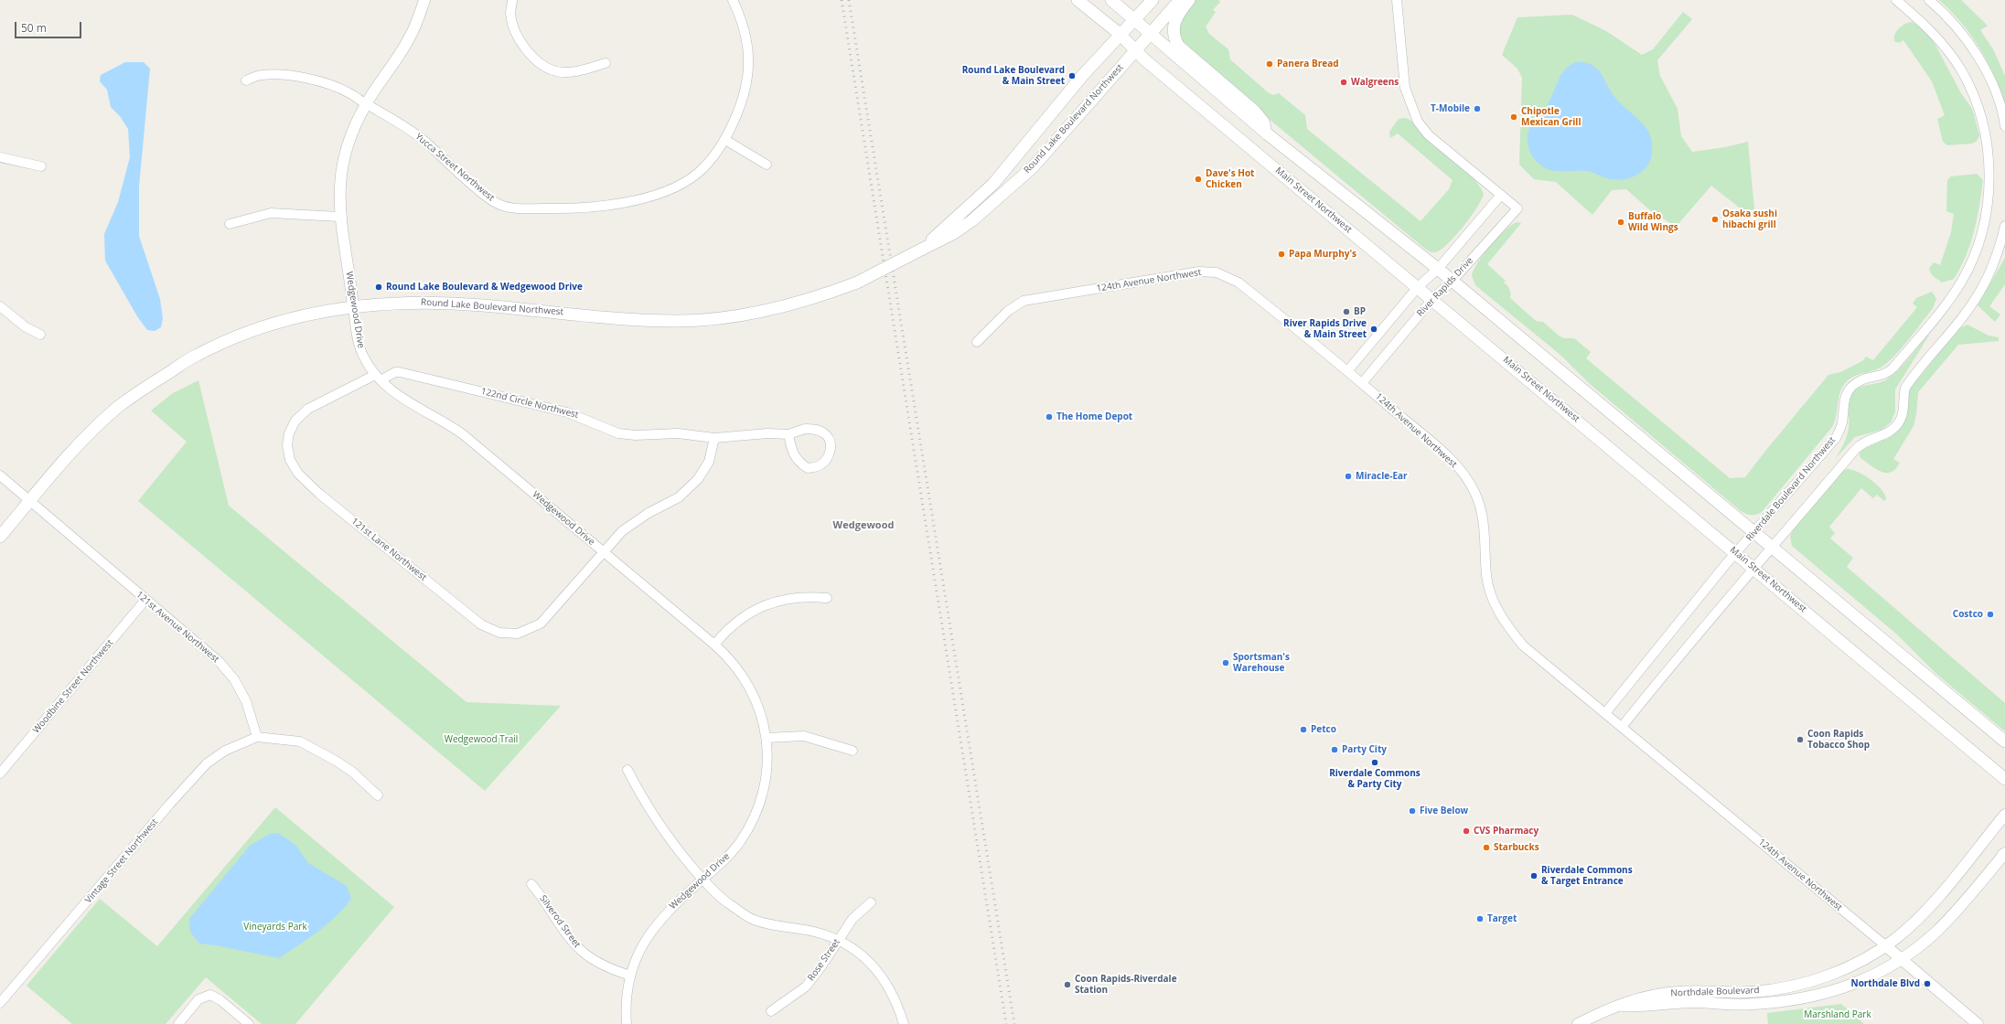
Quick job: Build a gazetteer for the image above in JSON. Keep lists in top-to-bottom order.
{
  "streets": {
    "main road": ["Round Lake Boulevard Northwest", "Main Street Northwest"],
    "street": [
      "Yucca Street Northwest",
      "124th Avenue Northwest",
      "River Rapids Drive",
      "Wedgewood Drive",
      "122nd Circle Northwest",
      "Riverdale Boulevard Northwest",
      "121st Lane Northwest",
      "121st Avenue Northwest",
      "Woodbine Street Northwest",
      "Vintage Street Northwest",
      "Silverod Street",
      "Rose Street",
      "Northdale Boulevard"
    ]
  },
  "crossings": [
    ["Round Lake Boulevard Northwest", "Main Street Northwest"],
    ["Round Lake Boulevard Northwest", "Wedgewood Drive"],
    ["Round Lake Boulevard Northwest", "121st Avenue Northwest"],
    ["Yucca Street Northwest", "Wedgewood Drive"],
    ["Main Street Northwest", "River Rapids Drive"],
    ["Main Street Northwest", "Riverdale Boulevard Northwest"],
    ["124th Avenue Northwest", "River Rapids Drive"],
    ["124th Avenue Northwest", "Riverdale Boulevard Northwest"],
    ["124th Avenue Northwest", "Northdale Boulevard"],
    ["Wedgewood Drive", "122nd Circle Northwest"],
    ["Wedgewood Drive", "121st Lane Northwest"],
    ["Wedgewood Drive", "Silverod Street"],
    ["122nd Circle Northwest", "121st Lane Northwest"],
    ["121st Avenue Northwest", "Woodbine Street Northwest"],
    ["121st Avenue Northwest", "Vintage Street Northwest"]
  ],
  "districts": ["Wedgewood"],
  "parks": ["Wedgewood Trail", "Vineyards Park", "Marshland Park"],
  "places": [
    "Panera Bread",
    "Round Lake Boulevard & Main Street",
    "Walgreens",
    "T-Mobile",
    "Chipotle Mexican Grill",
    "Dave's Hot Chicken",
    "Osaka sushi hibachi grill",
    "Buffalo Wild Wings",
    "Papa Murphy's",
    "Round Lake Boulevard & Wedgewood Drive",
    "BP",
    "River Rapids Drive & Main Street",
    "The Home Depot",
    "Miracle-Ear",
    "Costco",
    "Sportsman's Warehouse",
    "Petco",
    "Coon Rapids Tobacco Shop",
    "Party City",
    "Riverdale Commons & Party City",
    "Five Below",
    "CVS Pharmacy",
    "Starbucks",
    "Riverdale Commons & Target Entrance",
    "Target",
    "Northdale Blvd",
    "Coon Rapids-Riverdale Station"
  ],
  "scale_bar": "50 m"
}
